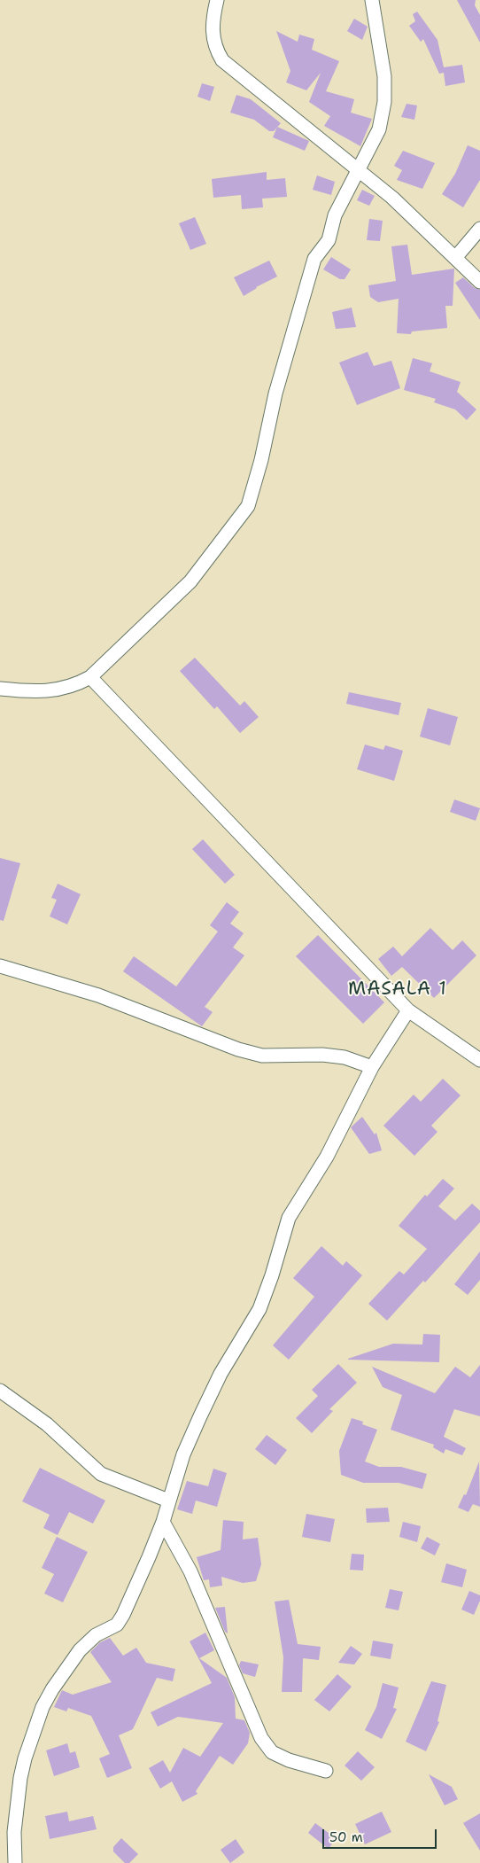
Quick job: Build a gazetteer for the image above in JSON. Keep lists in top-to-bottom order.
{
  "districts": ["MASALA 1"],
  "scale_bar": "50 m"
}
